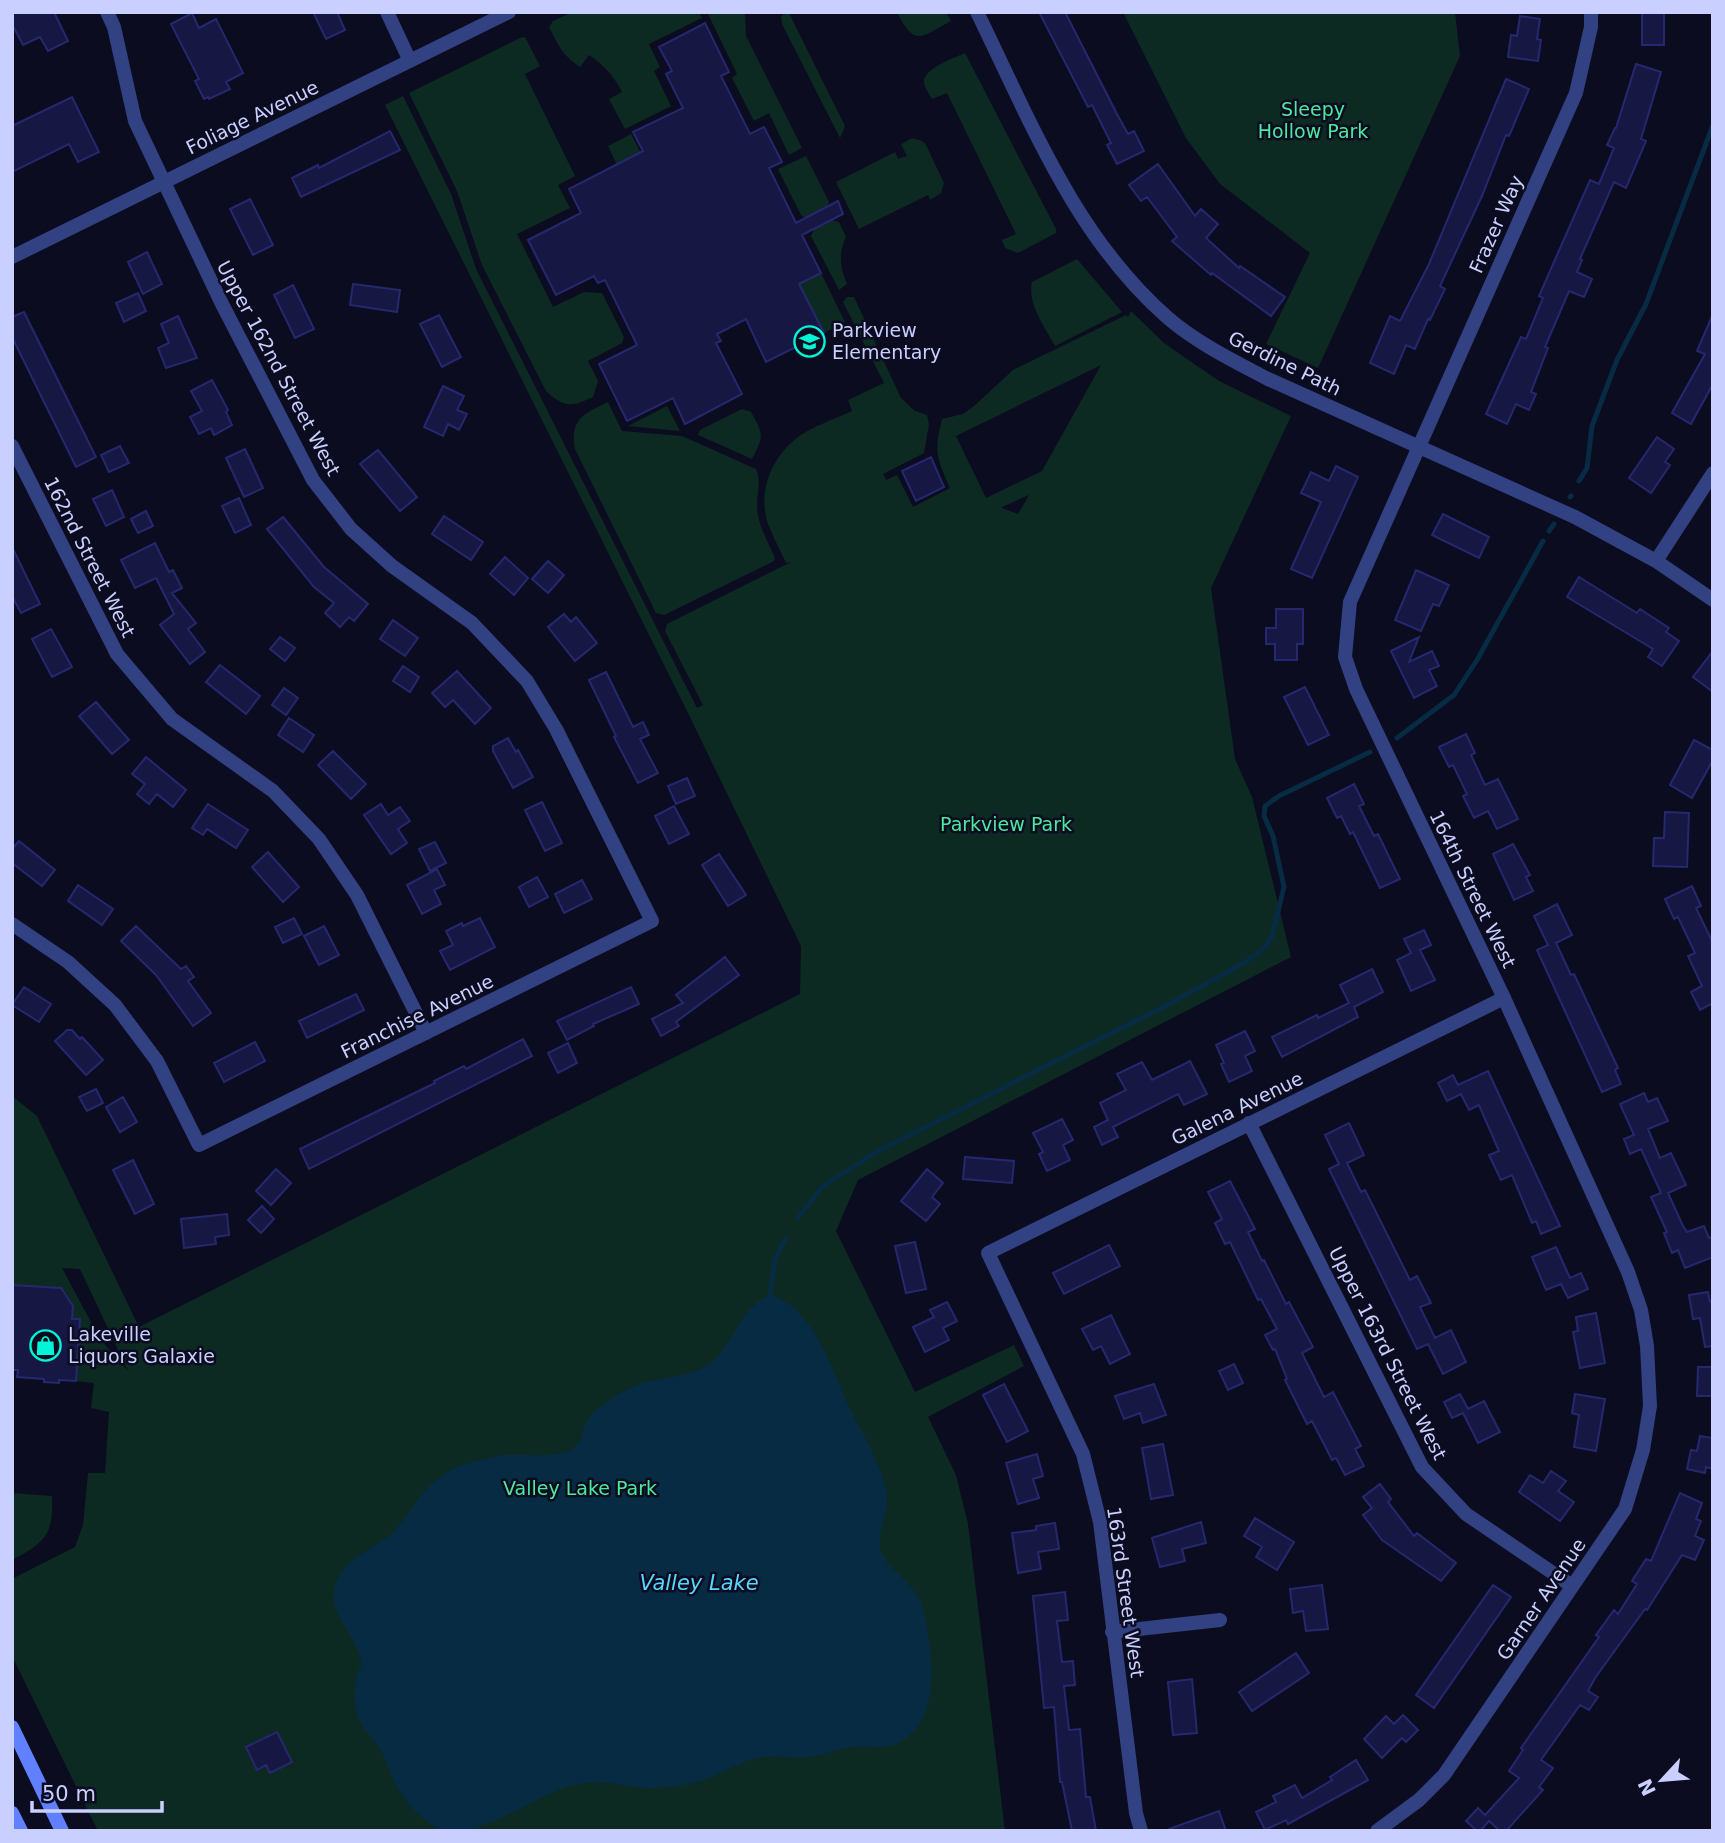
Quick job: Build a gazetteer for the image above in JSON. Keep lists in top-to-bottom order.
{
  "streets": {
    "street": [
      "Foliage Avenue",
      "Frazer Way",
      "Gerdine Path",
      "Upper 162nd Street West",
      "162nd Street West",
      "164th Street West",
      "Franchise Avenue",
      "Galena Avenue",
      "Upper 163rd Street West",
      "163rd Street West",
      "Garner Avenue"
    ]
  },
  "crossings": [
    ["Foliage Avenue", "Upper 162nd Street West"],
    ["Frazer Way", "Gerdine Path"],
    ["Frazer Way", "164th Street West"],
    ["Gerdine Path", "164th Street West"],
    ["Upper 162nd Street West", "Franchise Avenue"],
    ["162nd Street West", "Franchise Avenue"],
    ["164th Street West", "Galena Avenue"],
    ["164th Street West", "Garner Avenue"],
    ["Galena Avenue", "Upper 163rd Street West"],
    ["Galena Avenue", "163rd Street West"],
    ["Upper 163rd Street West", "Garner Avenue"]
  ],
  "water": ["Valley Lake"],
  "parks": ["Sleepy Hollow Park", "Parkview Park", "Valley Lake Park"],
  "places": {
    "school or university": ["Parkview Elementary"],
    "shop": ["Lakeville Liquors Galaxie"]
  },
  "scale_bar": "50 m",
  "north": "bottom left"
}
